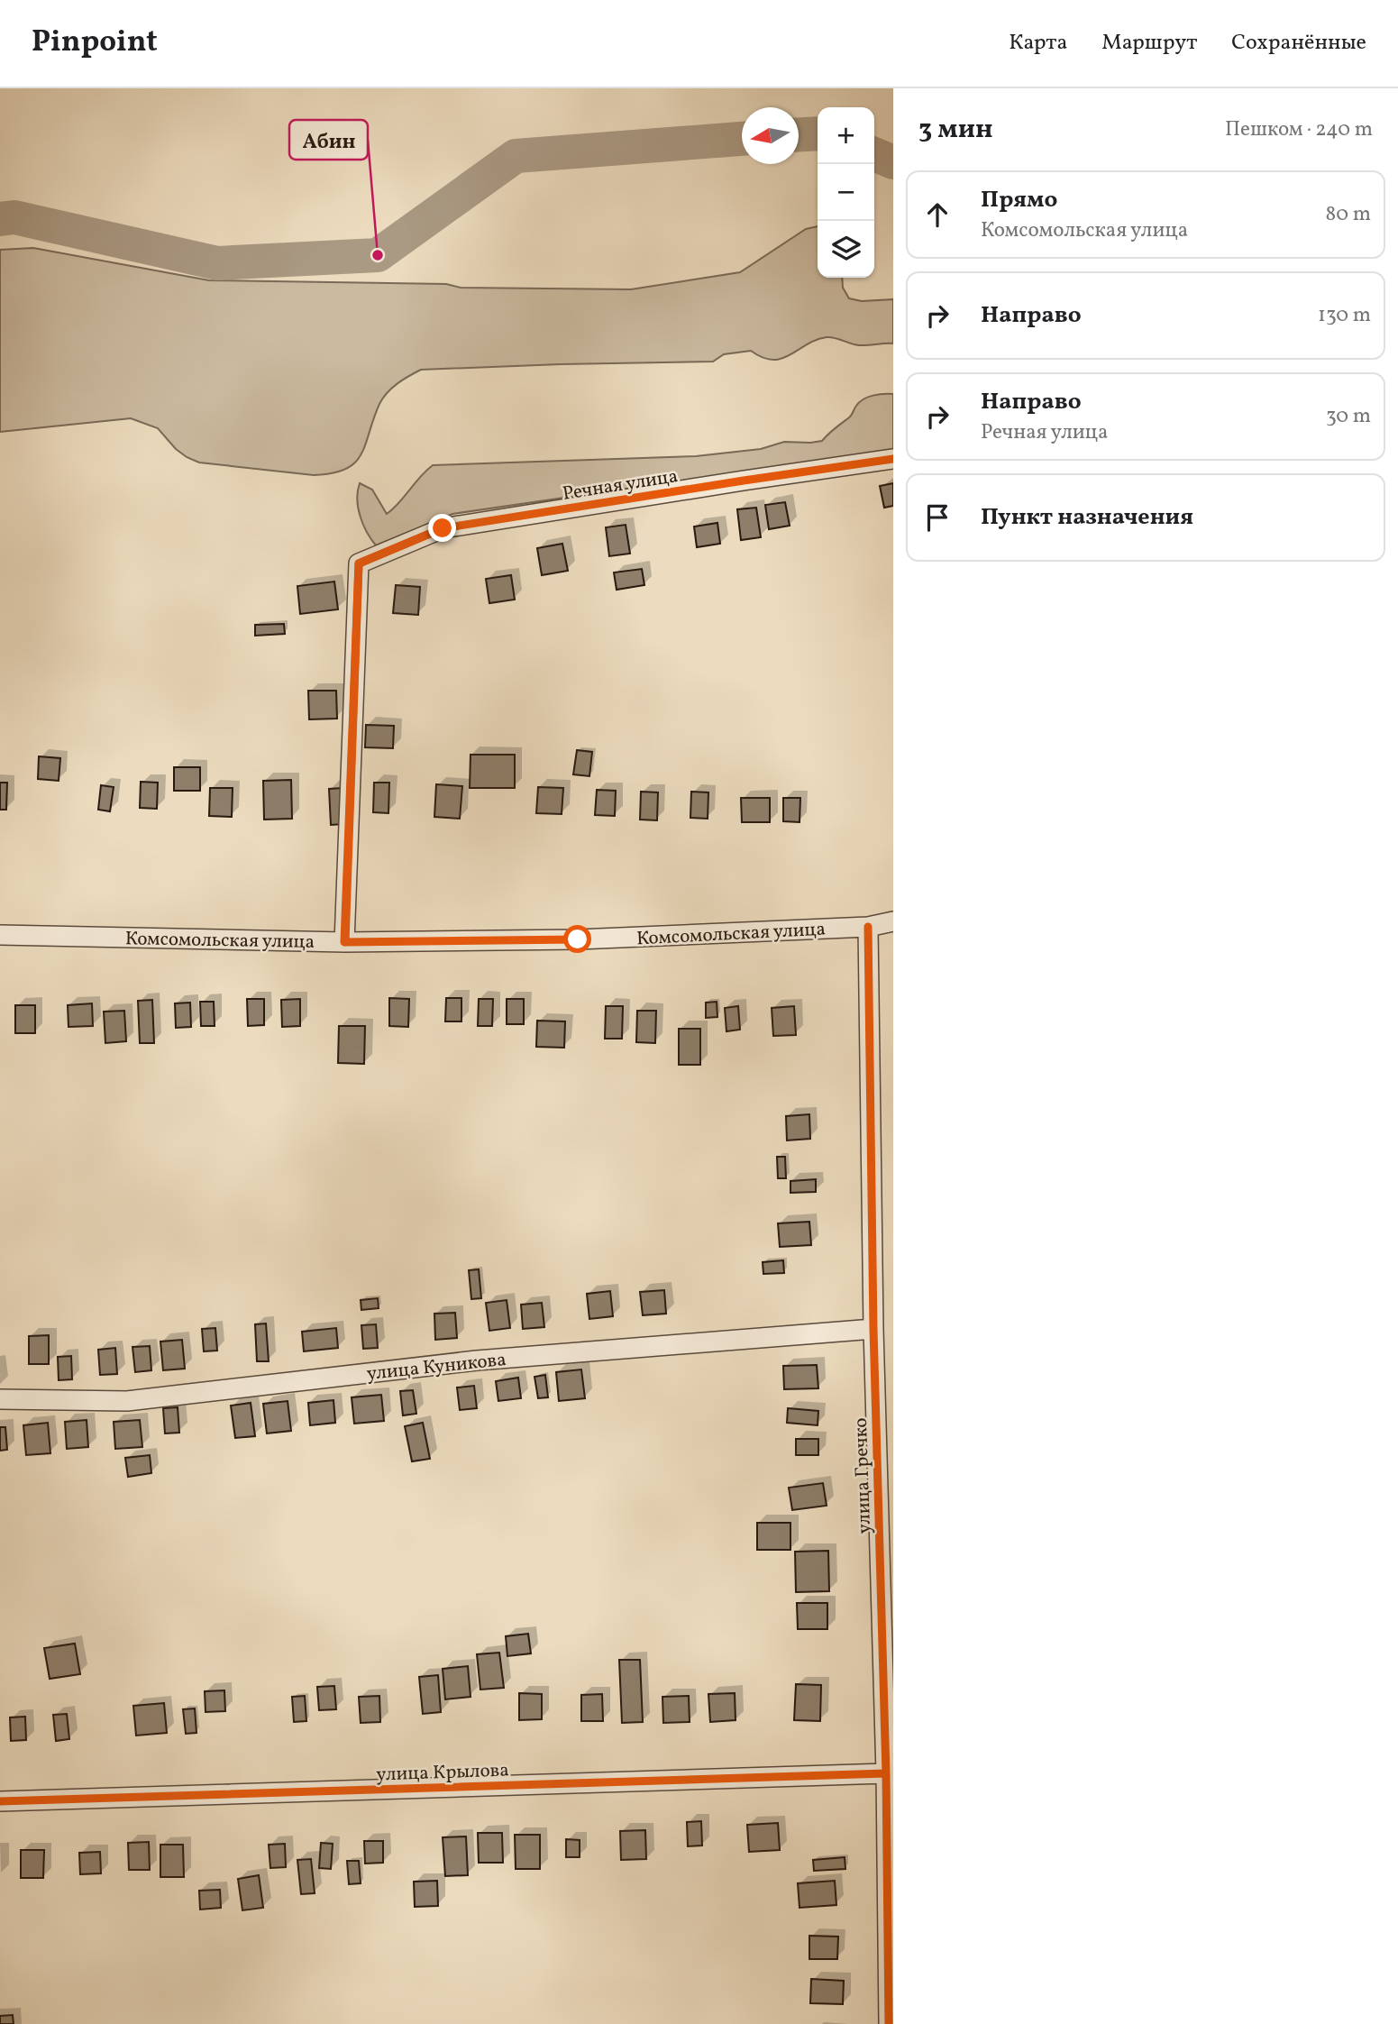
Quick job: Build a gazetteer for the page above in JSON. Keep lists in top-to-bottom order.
{
  "streets": {
    "street": [
      "Речная улица",
      "Комсомольская улица",
      "улица Куникова",
      "улица Гречко",
      "улица Крылова"
    ]
  },
  "crossings": [
    ["Речная улица", "Комсомольская улица"],
    ["Комсомольская улица", "улица Гречко"],
    ["улица Куникова", "улица Гречко"],
    ["улица Гречко", "улица Крылова"]
  ],
  "places": ["Абин"],
  "north": "left",
  "page": {
    "header": "Pinpoint",
    "nav": ["Карта", "Маршрут", "Сохранённые"],
    "heading": ["3 мин", "Пешком · 240 m"],
    "map_buttons": ["+", "−"],
    "list": [
      ["Прямо", "Комсомольская улица", "80 m"],
      ["Направо", "130 m"],
      ["Направо", "Речная улица", "30 m"],
      "Пункт назначения"
    ]
  }
}
